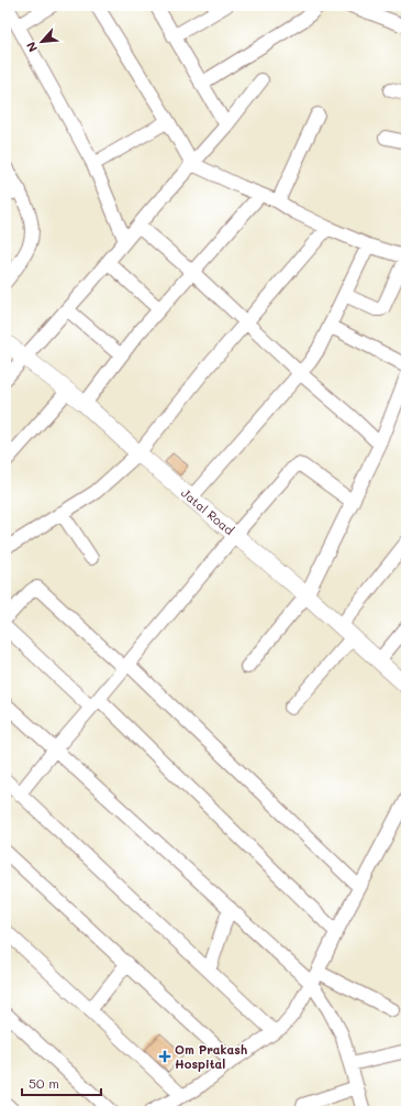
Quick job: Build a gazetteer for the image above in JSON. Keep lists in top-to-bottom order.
{
  "streets": {
    "main road": ["Jatal Road"]
  },
  "places": {
    "health": ["Om Prakash Hospital"]
  },
  "scale_bar": "50 m",
  "north": "bottom left"
}
